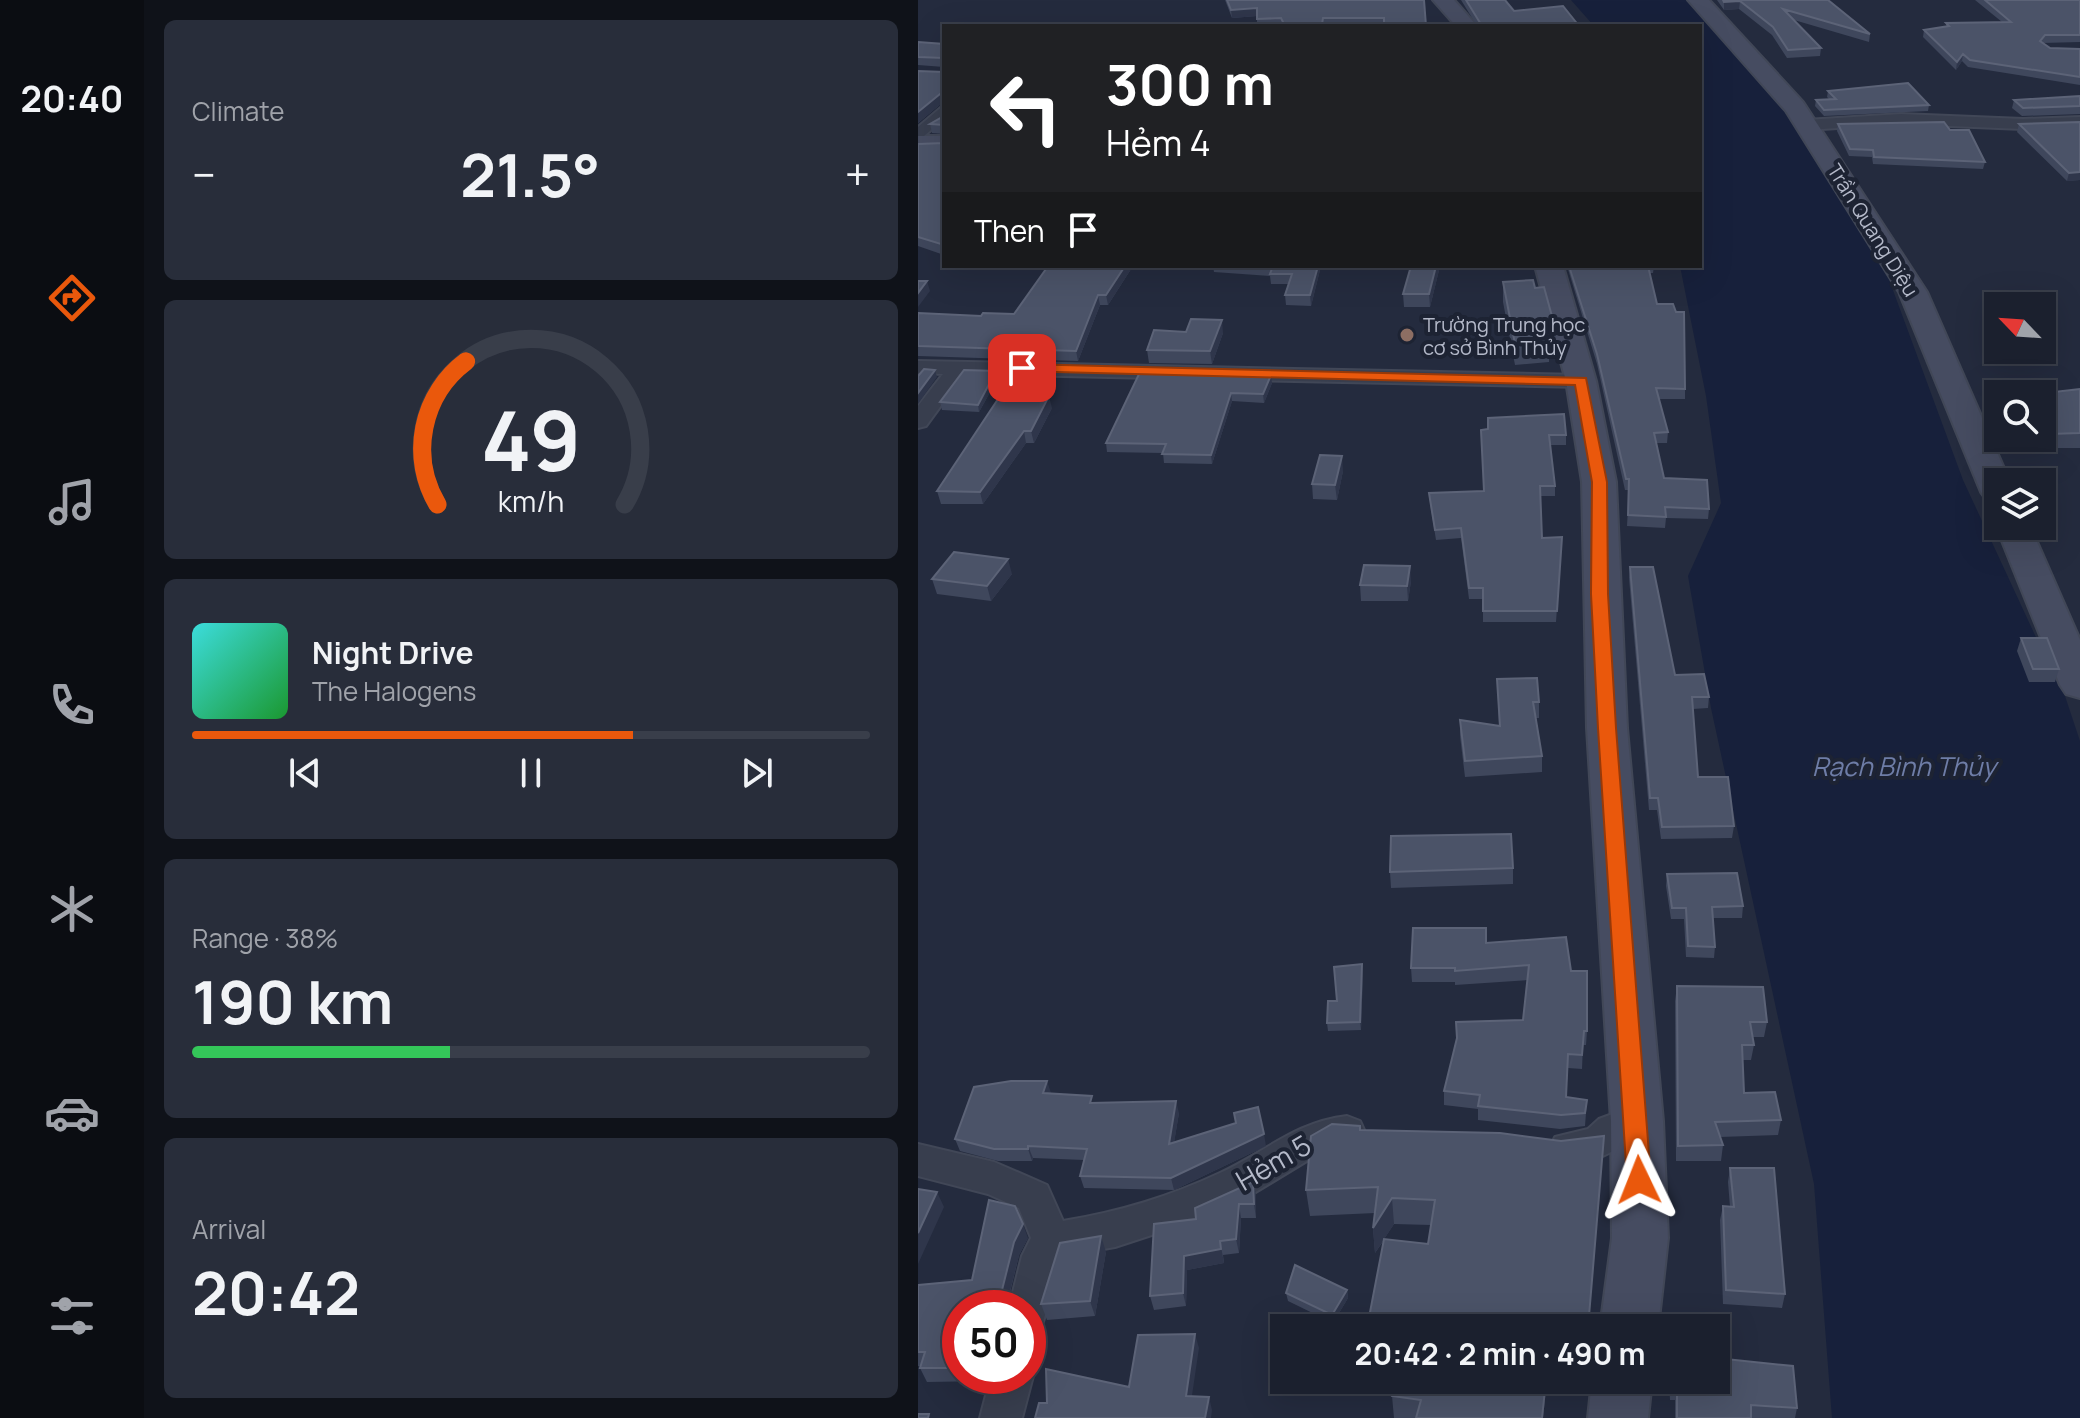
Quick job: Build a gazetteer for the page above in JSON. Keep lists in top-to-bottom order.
{
  "streets": {
    "street": ["Trần Quang Diệu", "Hẻm 5"]
  },
  "water": ["Rạch Bình Thủy"],
  "places": ["Trường Trung học cơ sở Bình Thủy"],
  "north": "top left",
  "page": {
    "tabs": "20:40",
    "tile": [
      "Climate",
      ["Range · 38%", "190 km"],
      ["Arrival", "20:42"]
    ],
    "turn": ["300 m", "Hẻm 4"],
    "heat": ["−", "21.5°", "+"],
    "then": "Then",
    "song": ["Night Drive", "The Halogens"],
    "limit": "50",
    "trip": "20:42 · 2 min · 490 m",
    "gauge": ["49", "km/h"]
  }
}
